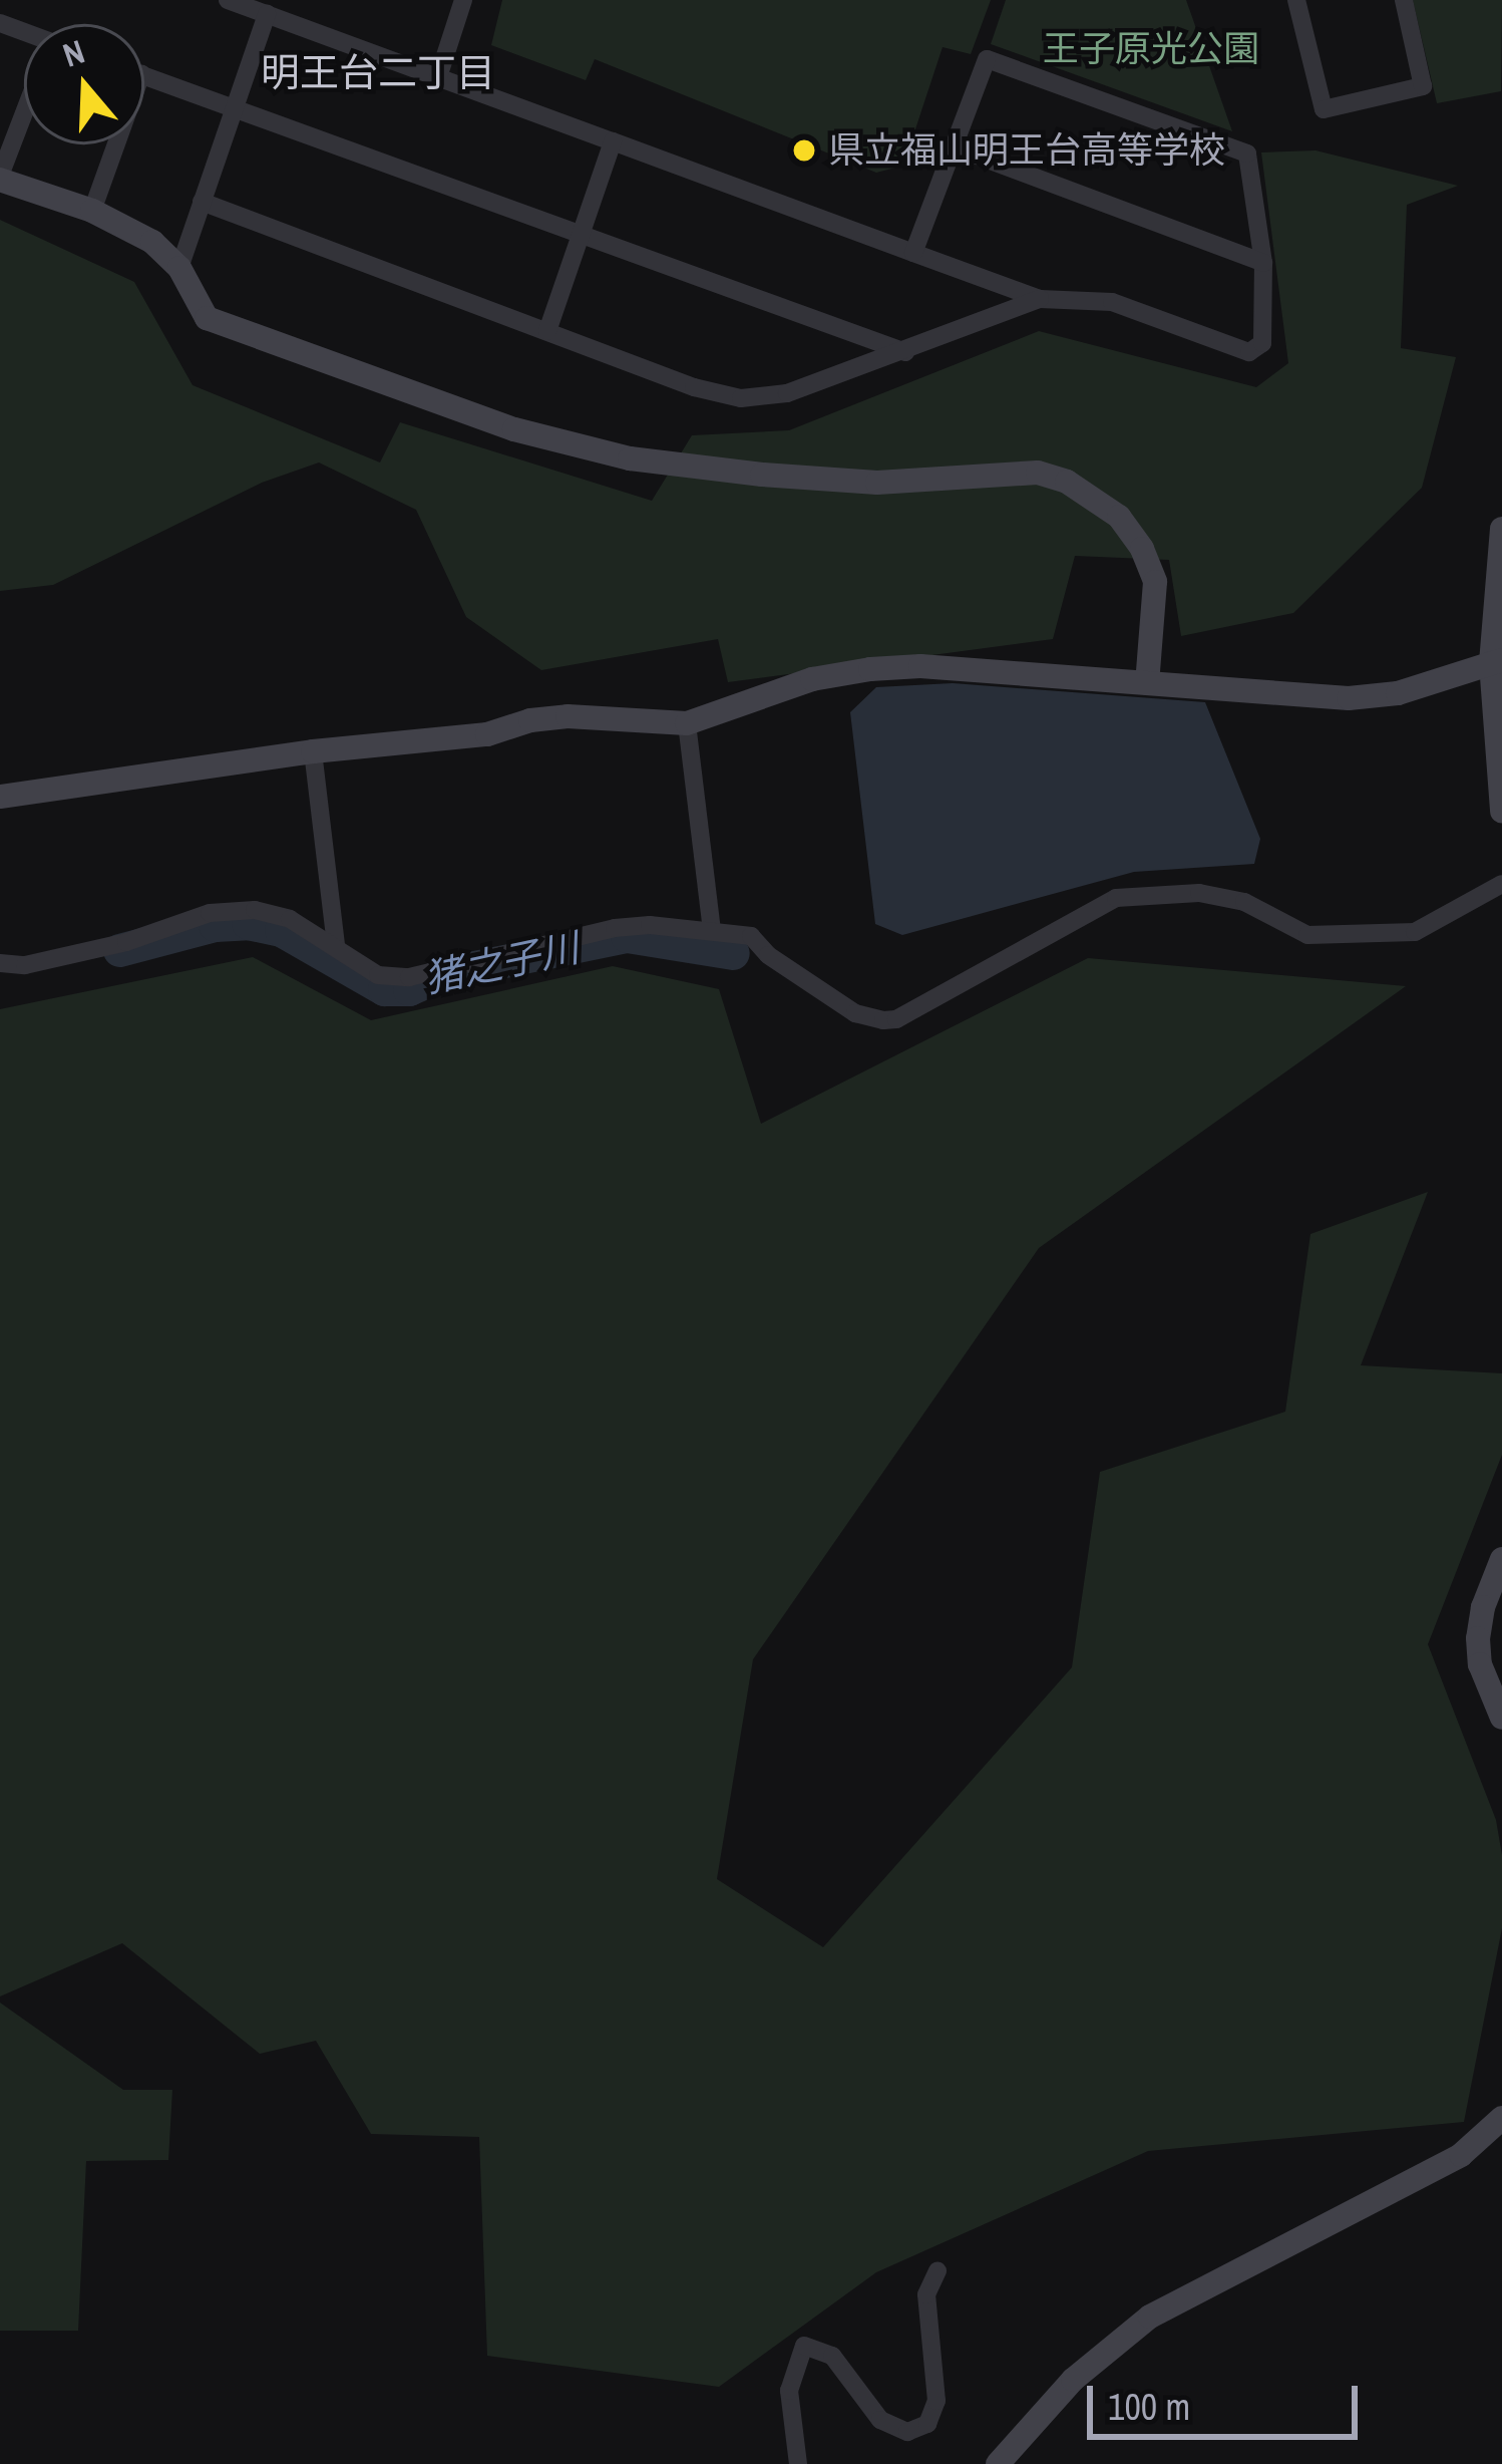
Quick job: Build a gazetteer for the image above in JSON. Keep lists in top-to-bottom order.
{
  "districts": ["明王台二丁目"],
  "water": ["猪之子川"],
  "parks": ["王子原光公園"],
  "places": ["県立福山明王台高等学校"],
  "scale_bar": "100 m",
  "north": "top"
}
